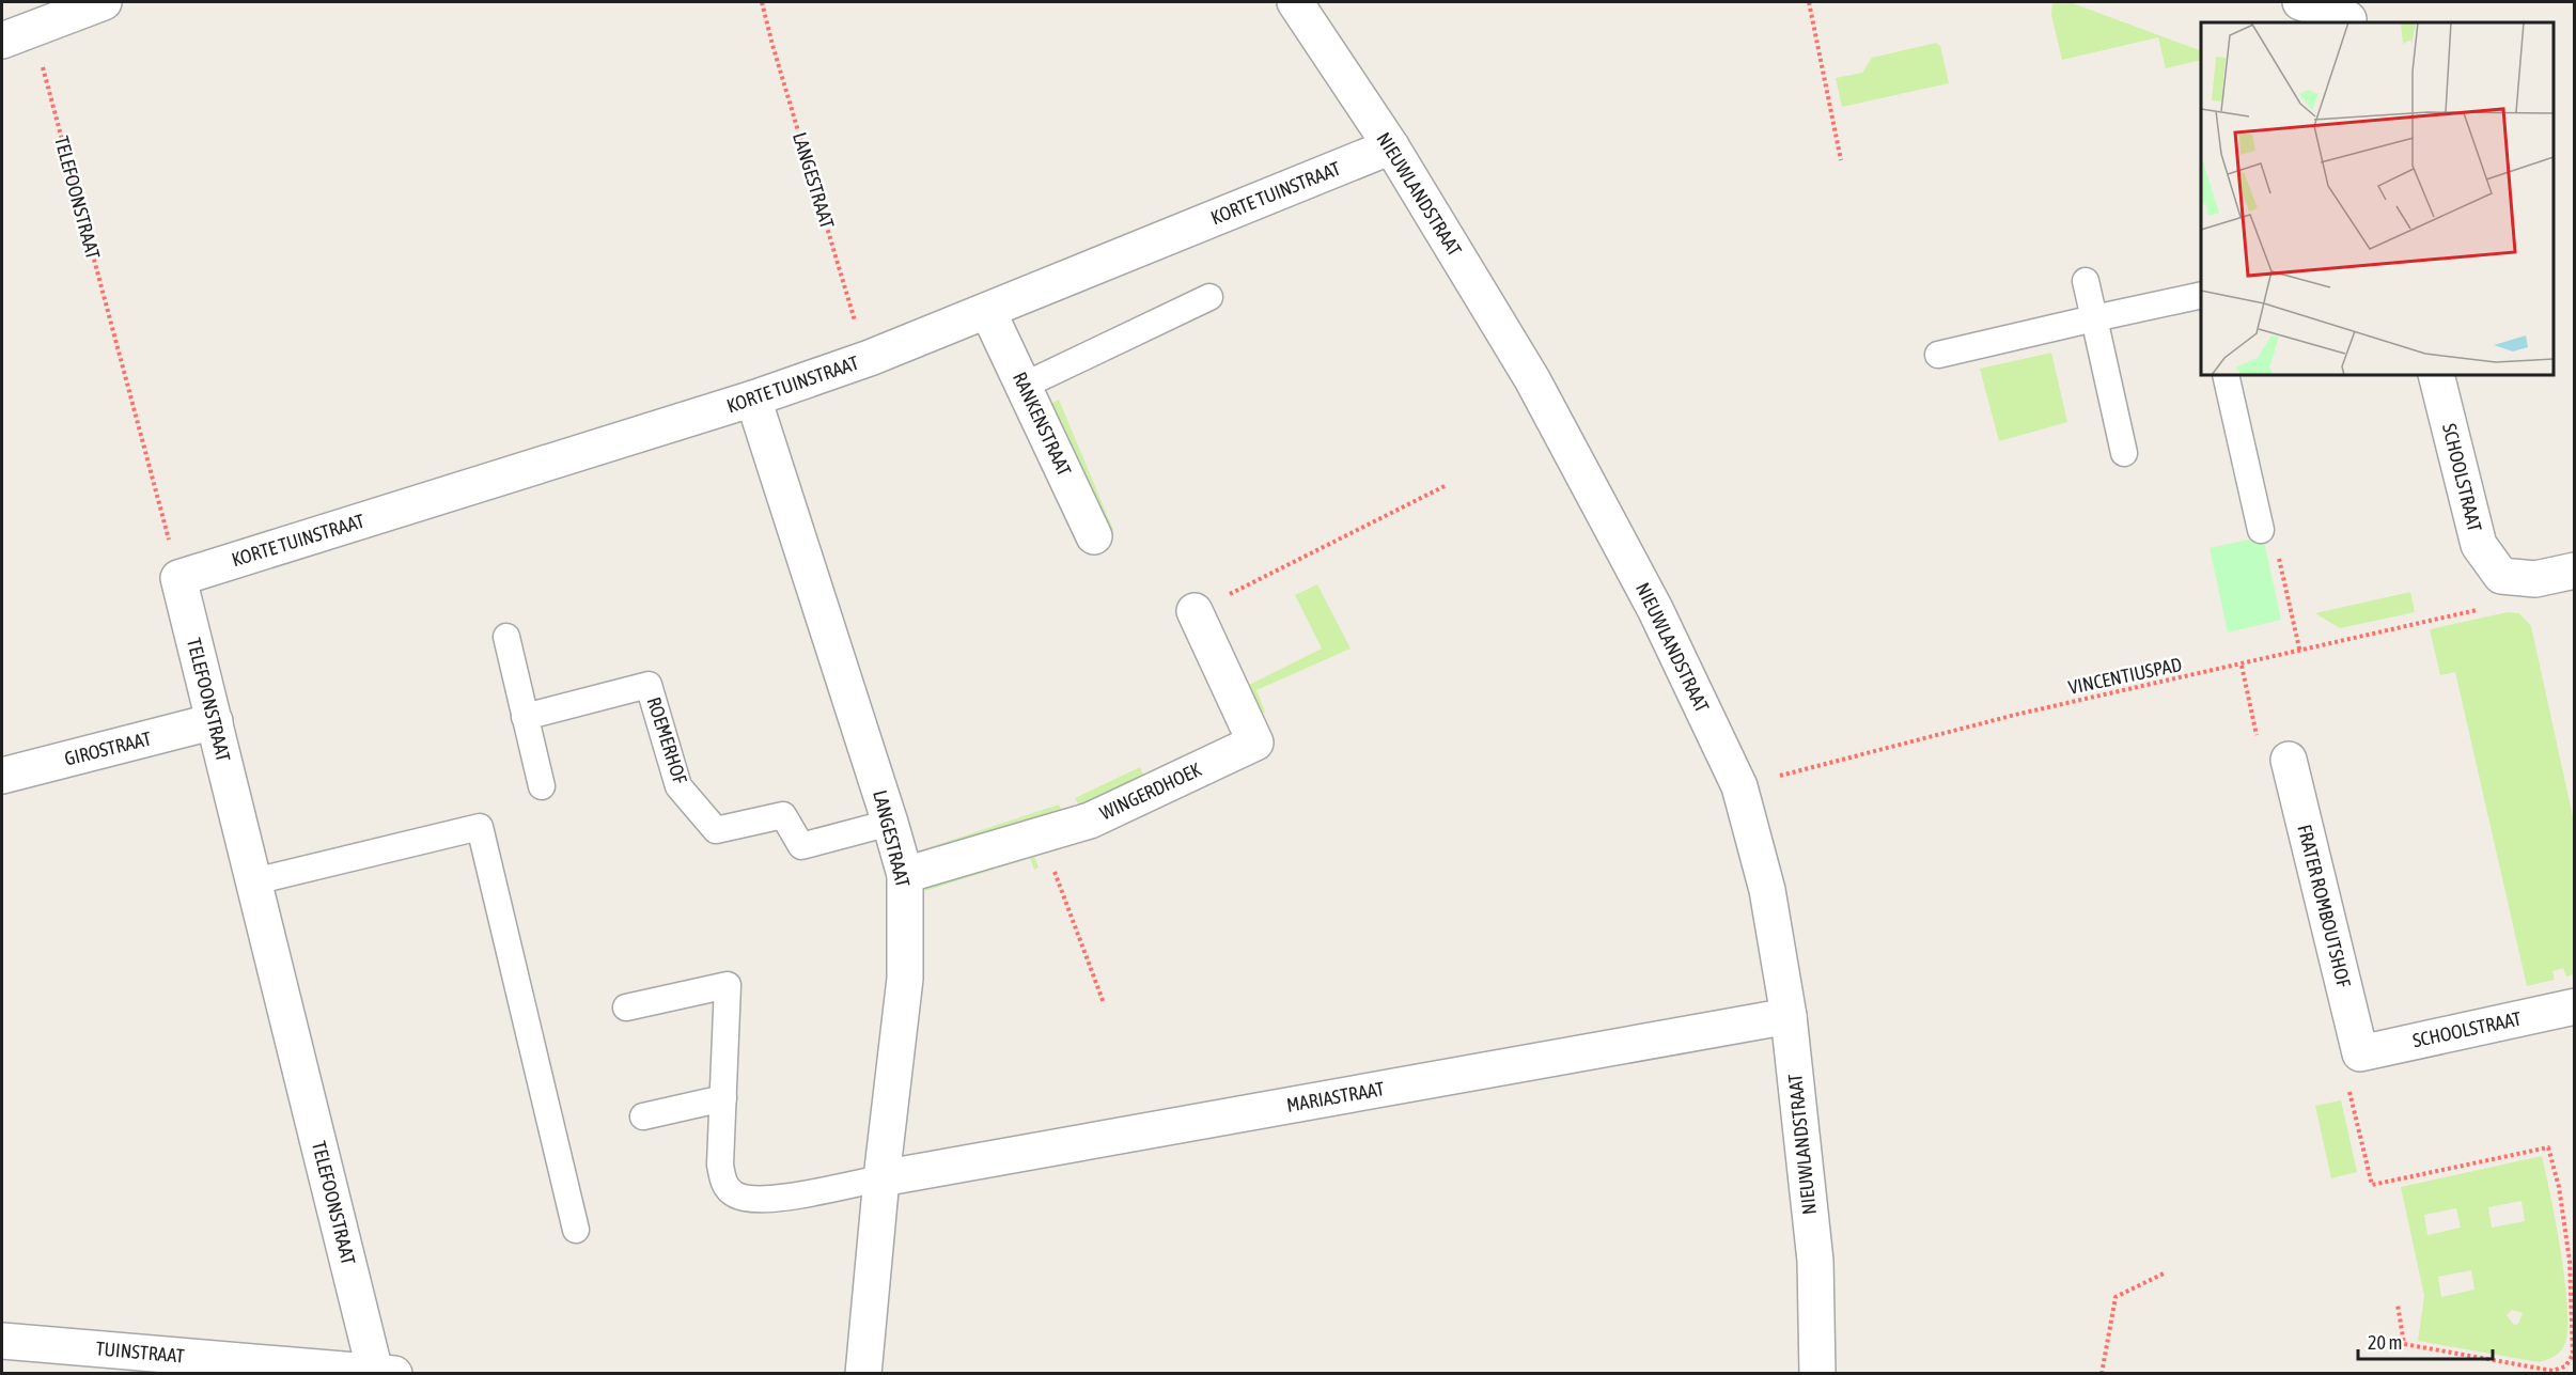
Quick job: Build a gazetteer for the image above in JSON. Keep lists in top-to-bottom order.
{
  "streets": {
    "street": [
      "LANGESTRAAT",
      "KORTE TUINSTRAAT",
      "NIEUWLANDSTRAAT",
      "TELEFOONSTRAAT",
      "RANKENSTRAAT",
      "SCHOOLSTRAAT",
      "GIROSTRAAT",
      "WINGERDHOEK",
      "FRATER ROMBOUTSHOF",
      "MARIASTRAAT",
      "TUINSTRAAT"
    ],
    "lane": ["ROEMERHOF"],
    "path": ["VINCENTIUSPAD"]
  },
  "crossings": [
    ["LANGESTRAAT", "KORTE TUINSTRAAT"],
    ["LANGESTRAAT", "ROEMERHOF"],
    ["LANGESTRAAT", "WINGERDHOEK"],
    ["LANGESTRAAT", "MARIASTRAAT"],
    ["KORTE TUINSTRAAT", "NIEUWLANDSTRAAT"],
    ["KORTE TUINSTRAAT", "TELEFOONSTRAAT"],
    ["KORTE TUINSTRAAT", "RANKENSTRAAT"],
    ["NIEUWLANDSTRAAT", "VINCENTIUSPAD"],
    ["NIEUWLANDSTRAAT", "MARIASTRAAT"],
    ["TELEFOONSTRAAT", "GIROSTRAAT"],
    ["TELEFOONSTRAAT", "TUINSTRAAT"],
    ["SCHOOLSTRAAT", "VINCENTIUSPAD"],
    ["SCHOOLSTRAAT", "FRATER ROMBOUTSHOF"]
  ],
  "scale_bar": "20 m"
}
